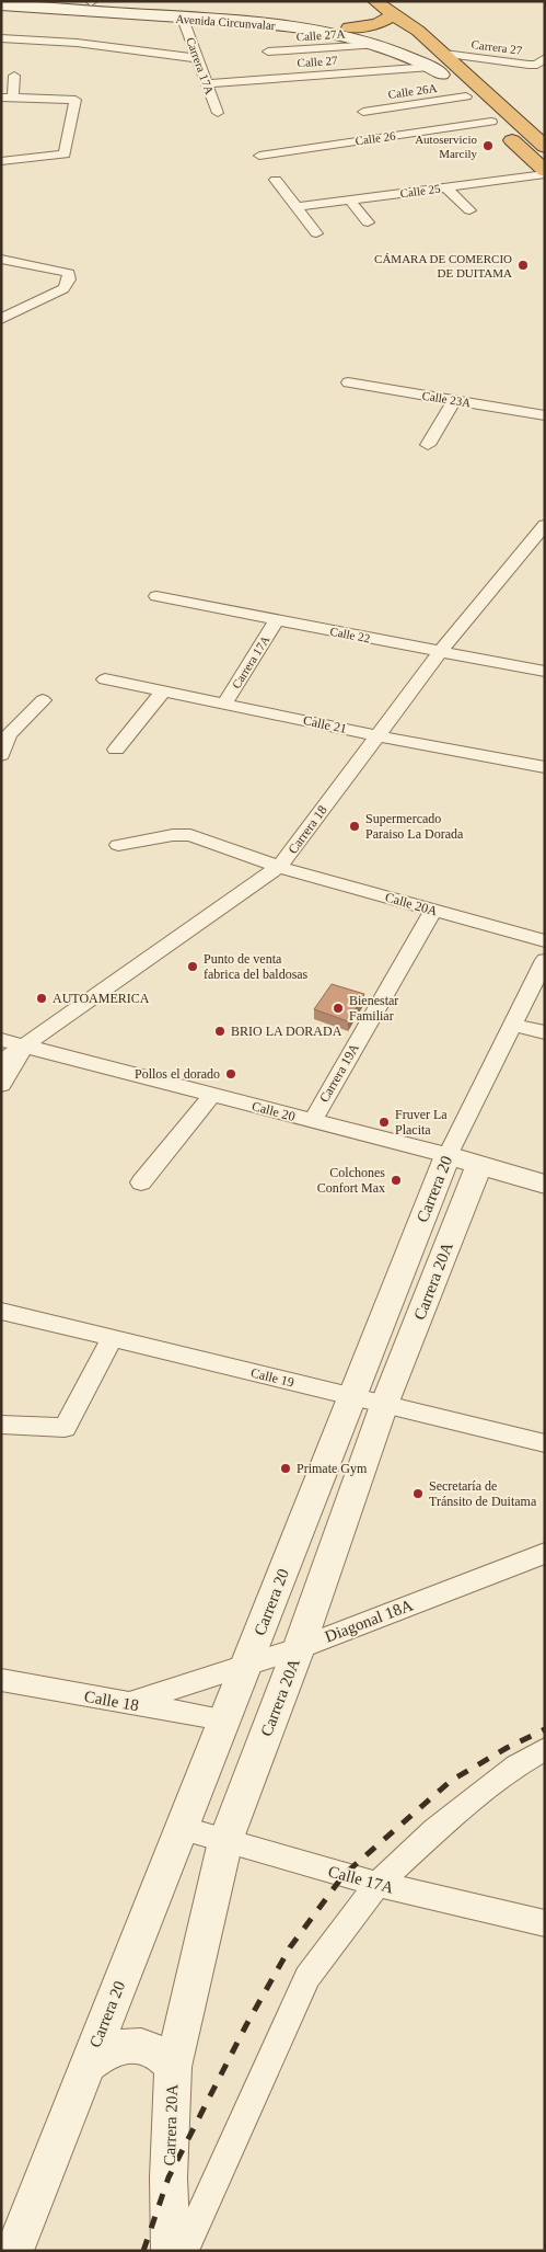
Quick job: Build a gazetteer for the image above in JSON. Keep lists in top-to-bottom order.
{
  "streets": {
    "highway": ["Avenida Circunvalar"],
    "street": [
      "Calle 27A",
      "Carrera 27",
      "Calle 27",
      "Carrera 17A",
      "Calle 26A",
      "Calle 26",
      "Calle 25",
      "Calle 23A",
      "Calle 22",
      "Calle 21",
      "Carrera 18",
      "Calle 20A",
      "Carrera 19A",
      "Calle 20",
      "Carrera 20",
      "Carrera 20A",
      "Calle 19",
      "Diagonal 18A",
      "Calle 18",
      "Calle 17A"
    ]
  },
  "crossings": [
    ["Avenida Circunvalar", "Calle 27A"],
    ["Avenida Circunvalar", "Carrera 27"],
    ["Avenida Circunvalar", "Calle 27"],
    ["Avenida Circunvalar", "Carrera 17A"],
    ["Avenida Circunvalar", "Calle 26A"],
    ["Avenida Circunvalar", "Calle 26"],
    ["Avenida Circunvalar", "Calle 25"],
    ["Calle 27", "Carrera 17A"],
    ["Carrera 17A", "Calle 22"],
    ["Carrera 17A", "Calle 21"],
    ["Calle 22", "Carrera 18"],
    ["Calle 21", "Carrera 18"],
    ["Carrera 18", "Calle 20A"],
    ["Carrera 18", "Calle 20"],
    ["Calle 20A", "Carrera 19A"],
    ["Carrera 19A", "Calle 20"],
    ["Calle 20", "Carrera 20"],
    ["Calle 20", "Carrera 20A"],
    ["Carrera 20", "Calle 19"],
    ["Carrera 20", "Diagonal 18A"],
    ["Carrera 20", "Calle 18"],
    ["Carrera 20", "Calle 17A"],
    ["Carrera 20A", "Calle 19"],
    ["Carrera 20A", "Diagonal 18A"],
    ["Carrera 20A", "Calle 17A"],
    ["Diagonal 18A", "Calle 18"]
  ],
  "places": [
    "Autoservicio Marcily",
    "CÁMARA DE COMERCIO DE DUITAMA",
    "Supermercado Paraiso La Dorada",
    "Punto de venta fabrica del baldosas",
    "AUTOAMERICA",
    "Bienestar Familiar",
    "BRIO LA DORADA",
    "Pollos el dorado",
    "Fruver La Placita",
    "Colchones Confort Max",
    "Primate Gym",
    "Secretaría de Tránsito de Duitama"
  ]
}
